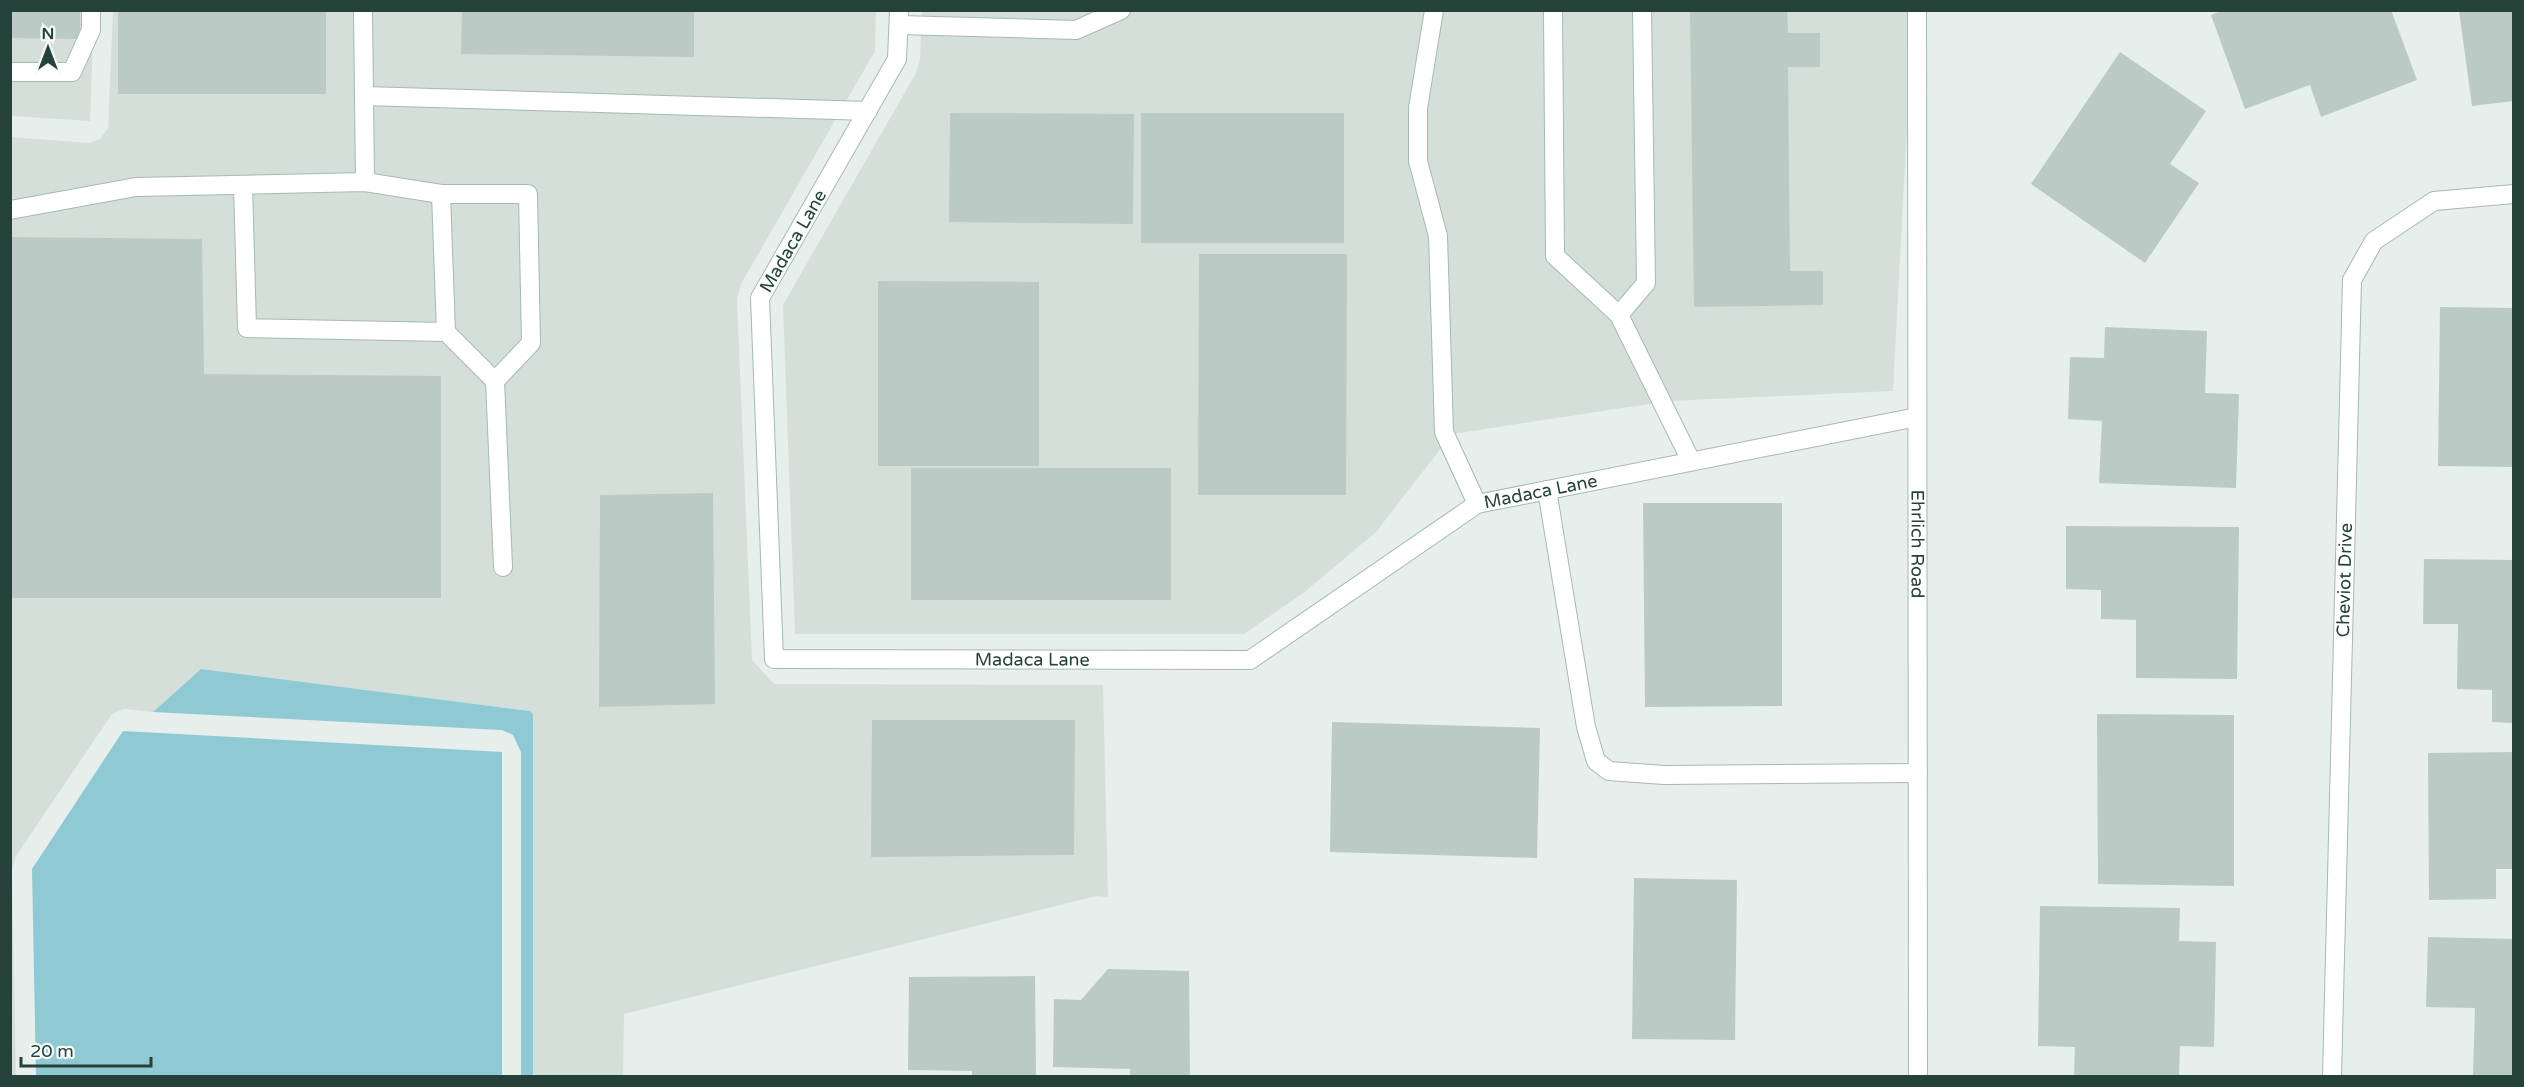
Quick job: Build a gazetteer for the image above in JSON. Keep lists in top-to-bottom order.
{
  "streets": {
    "street": ["Madaca Lane", "Ehrlich Road", "Cheviot Drive"]
  },
  "crossings": [
    ["Madaca Lane", "Ehrlich Road"]
  ],
  "scale_bar": "20 m",
  "north": "top"
}
